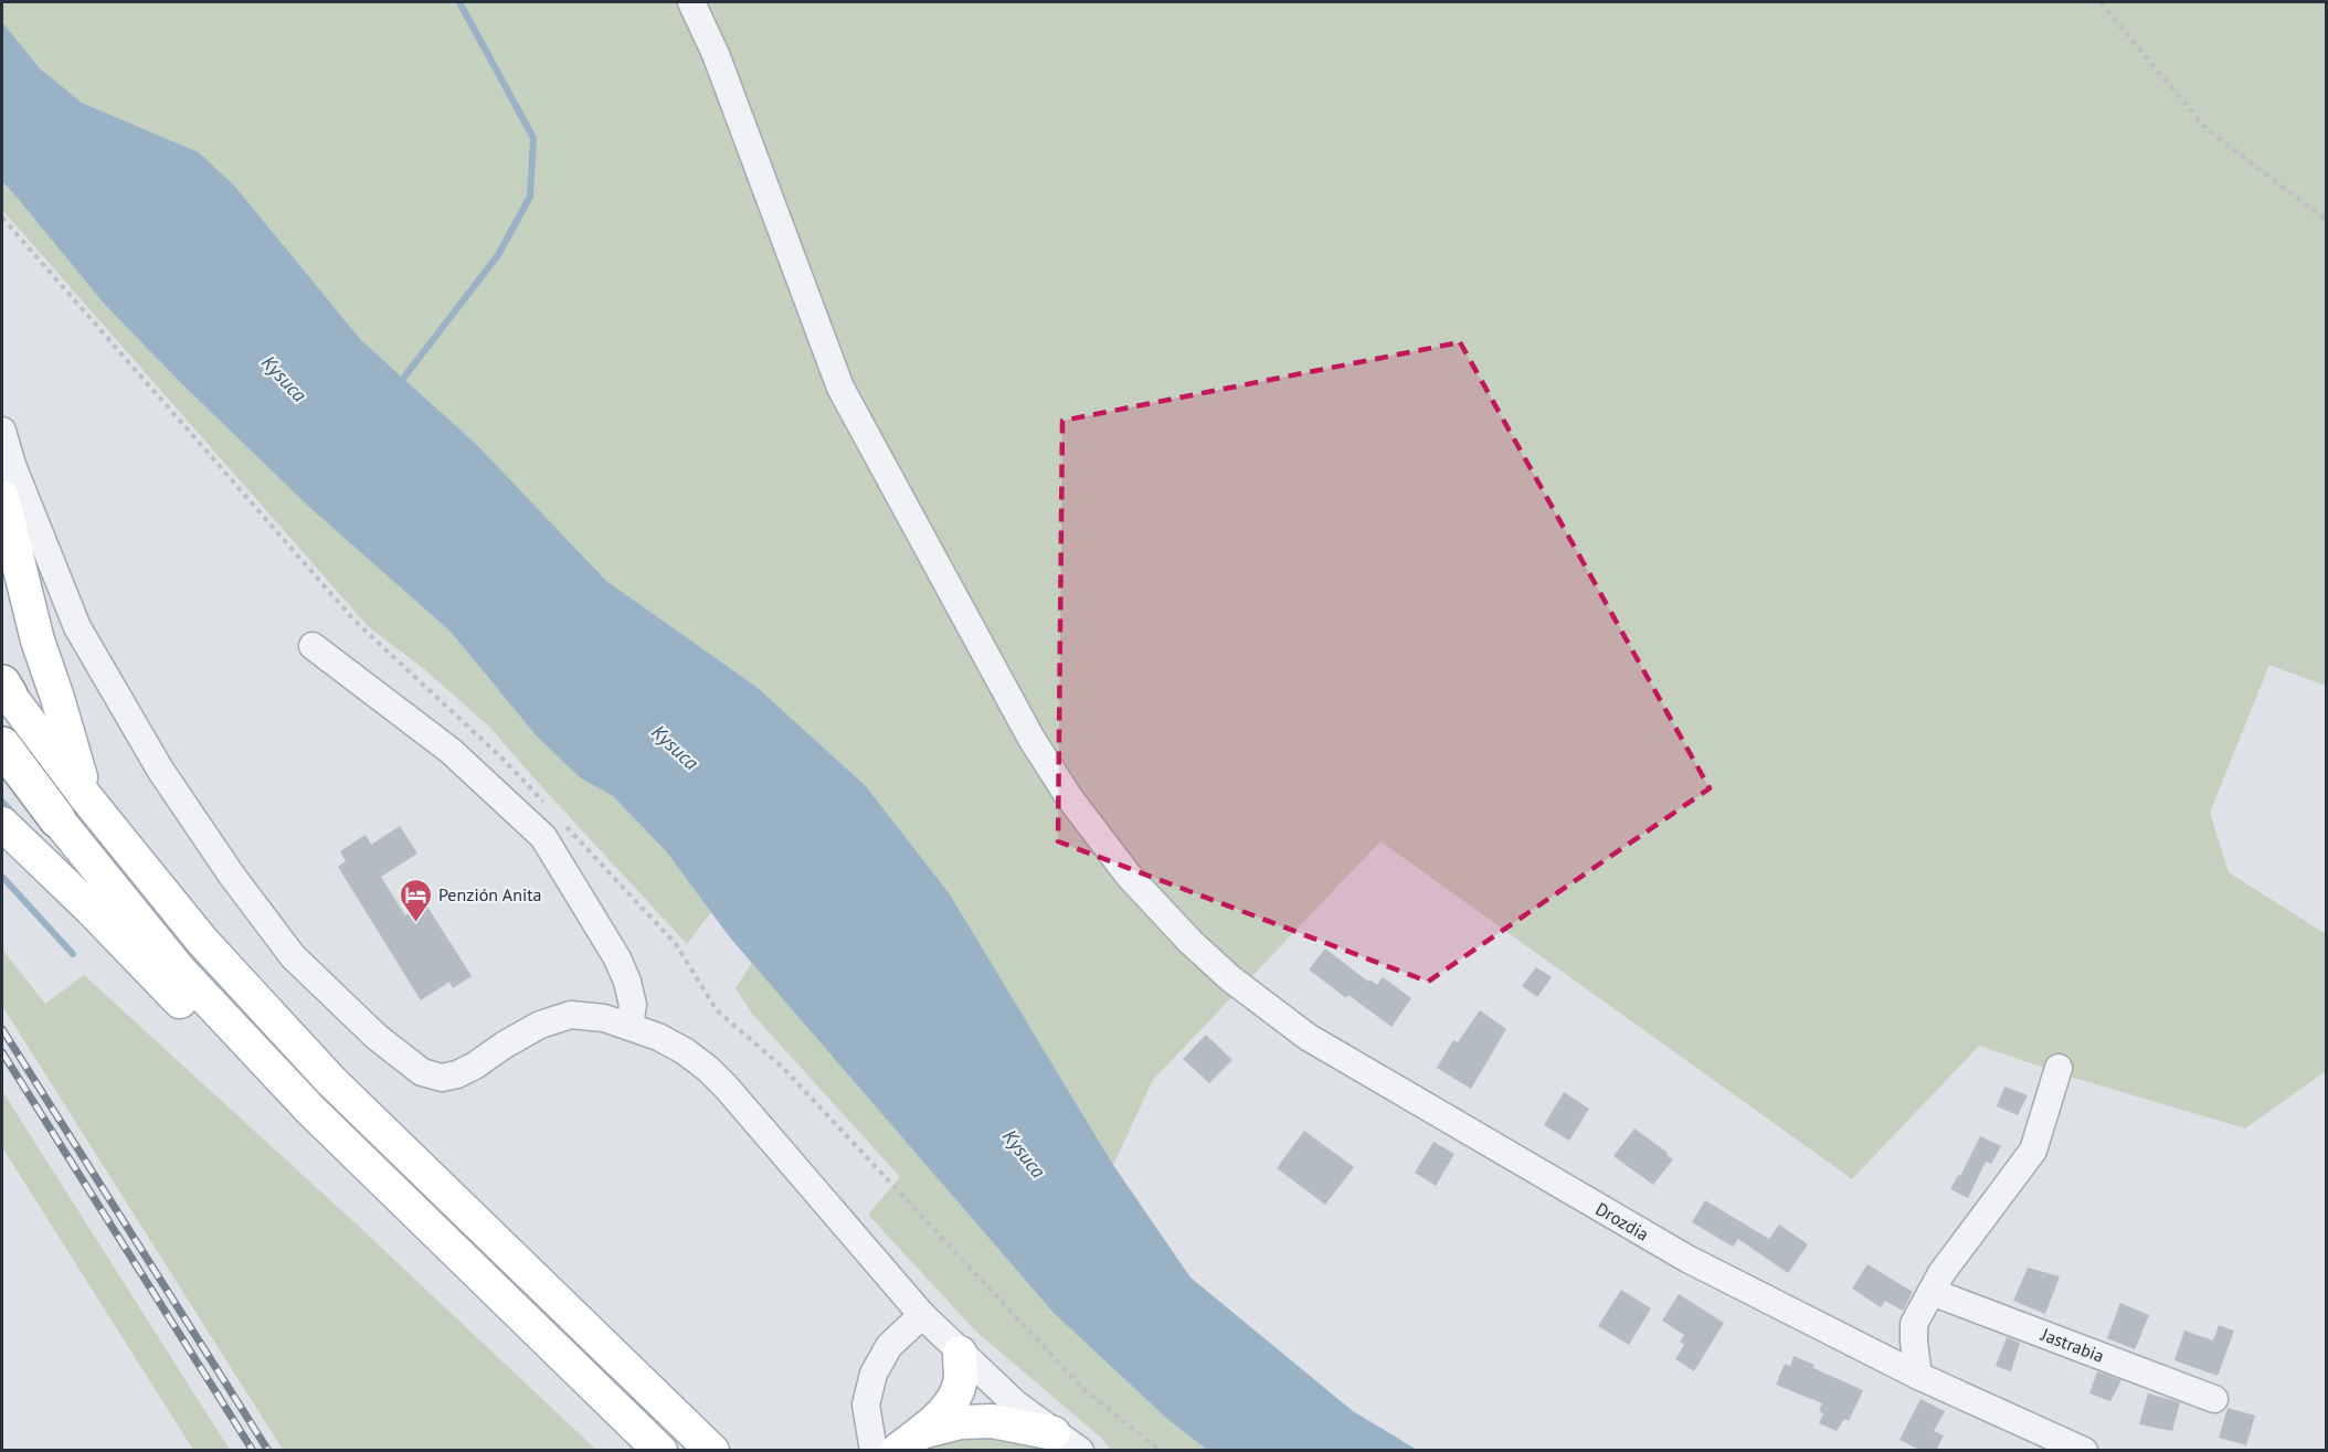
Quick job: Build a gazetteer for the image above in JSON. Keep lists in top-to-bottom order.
{
  "streets": {
    "street": ["Drozdia", "Jastrabia"]
  },
  "water": ["Kysuca"],
  "places": {
    "hotel": ["Penzión Anita"]
  }
}
